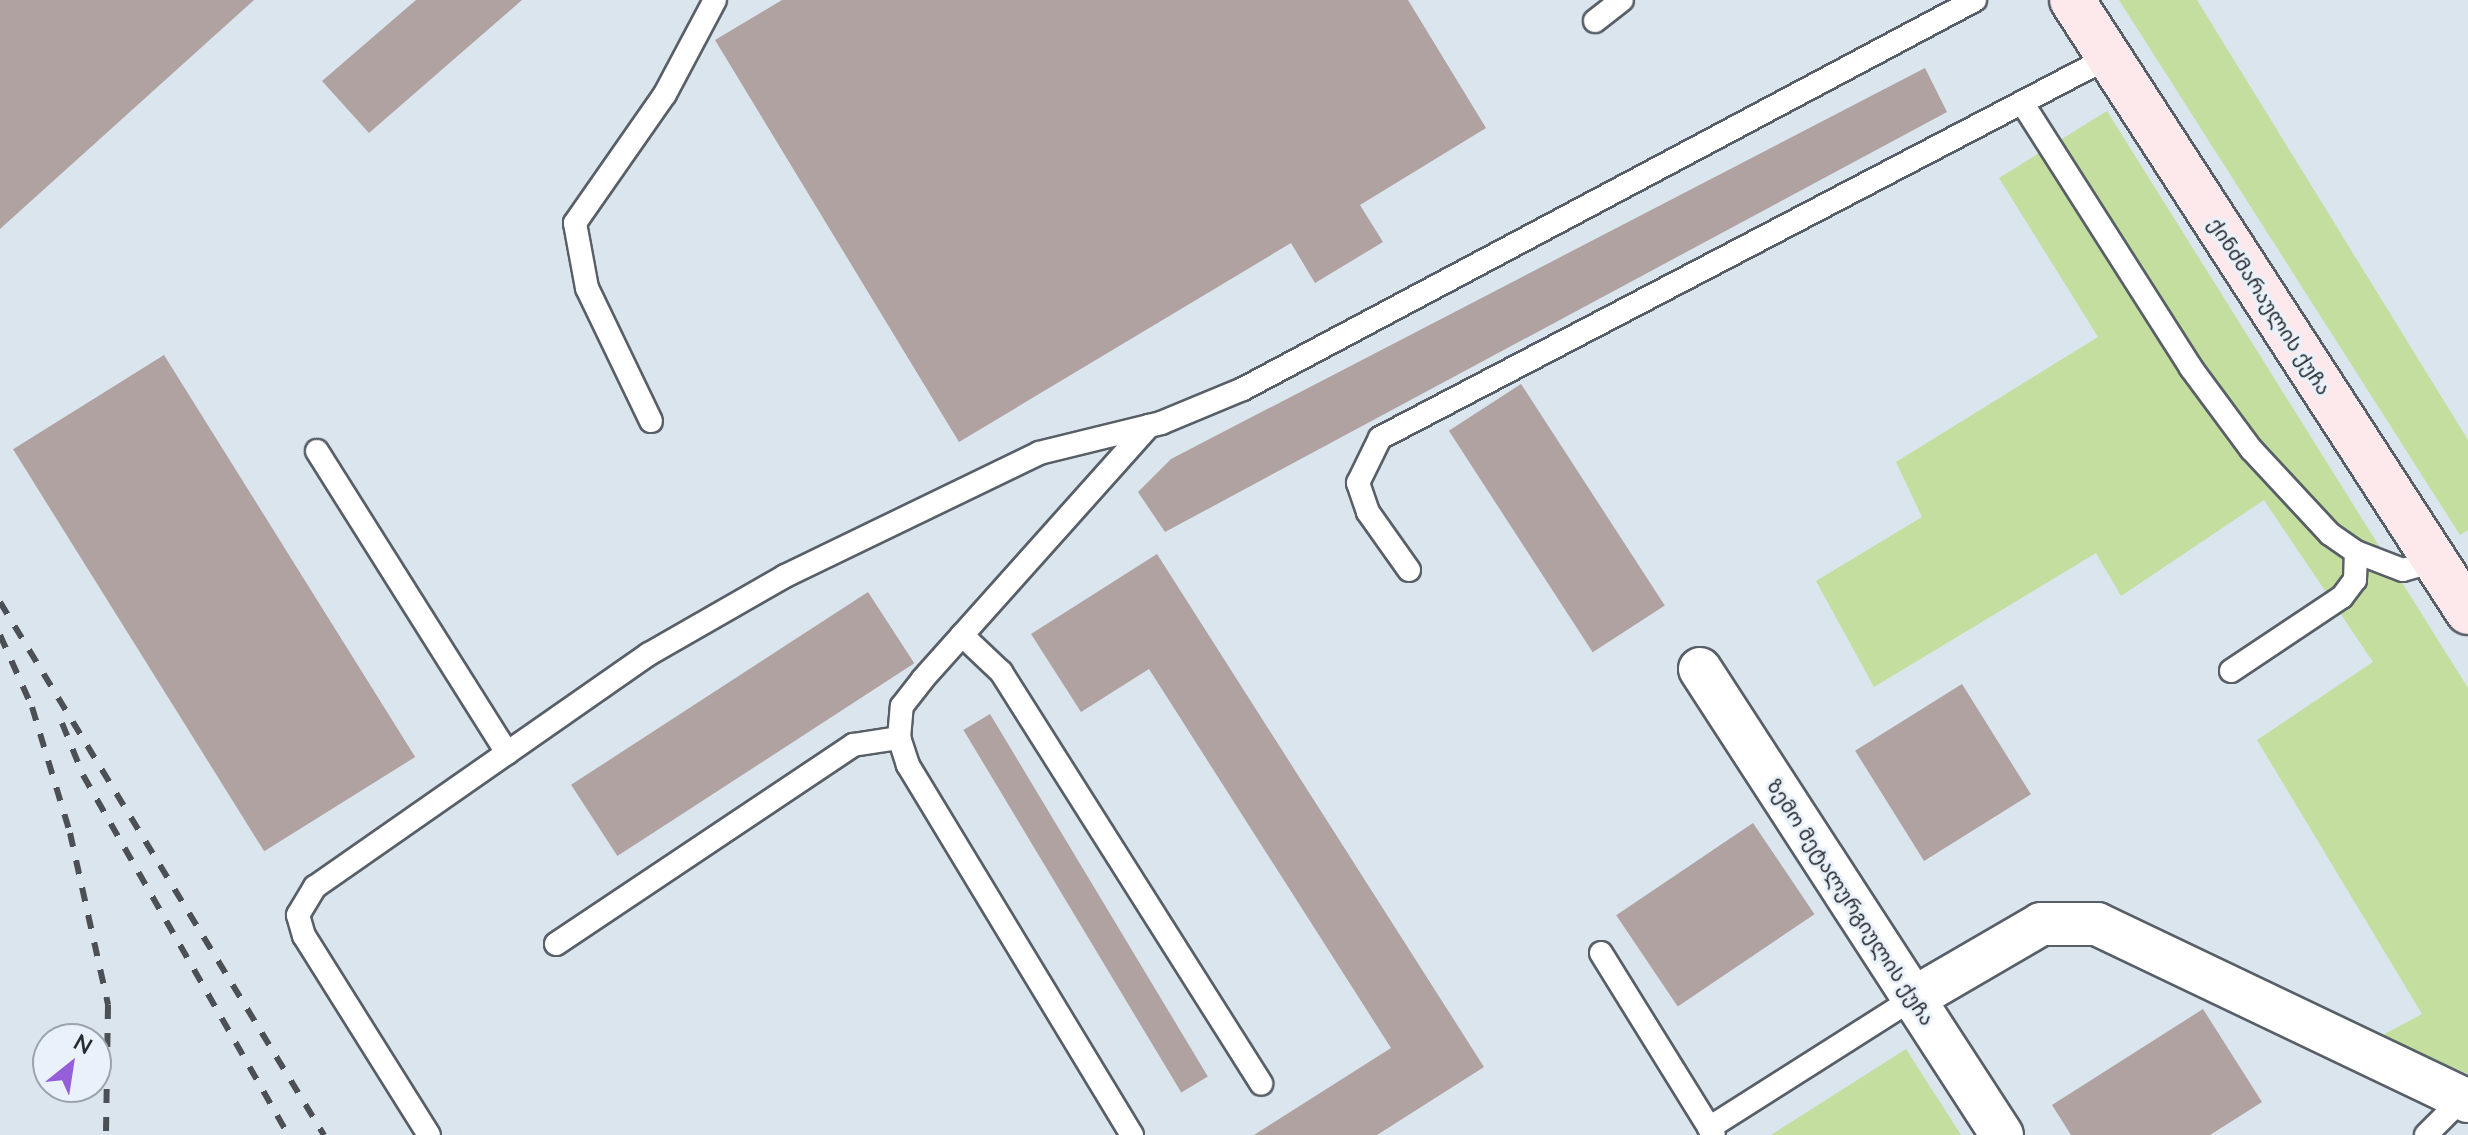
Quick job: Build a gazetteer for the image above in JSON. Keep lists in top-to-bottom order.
{
  "streets": {
    "main road": ["ქინძმარაულის ქუჩა"],
    "street": ["ზემო მეტალურგიულის ქუჩა"]
  },
  "north": "top right"
}
